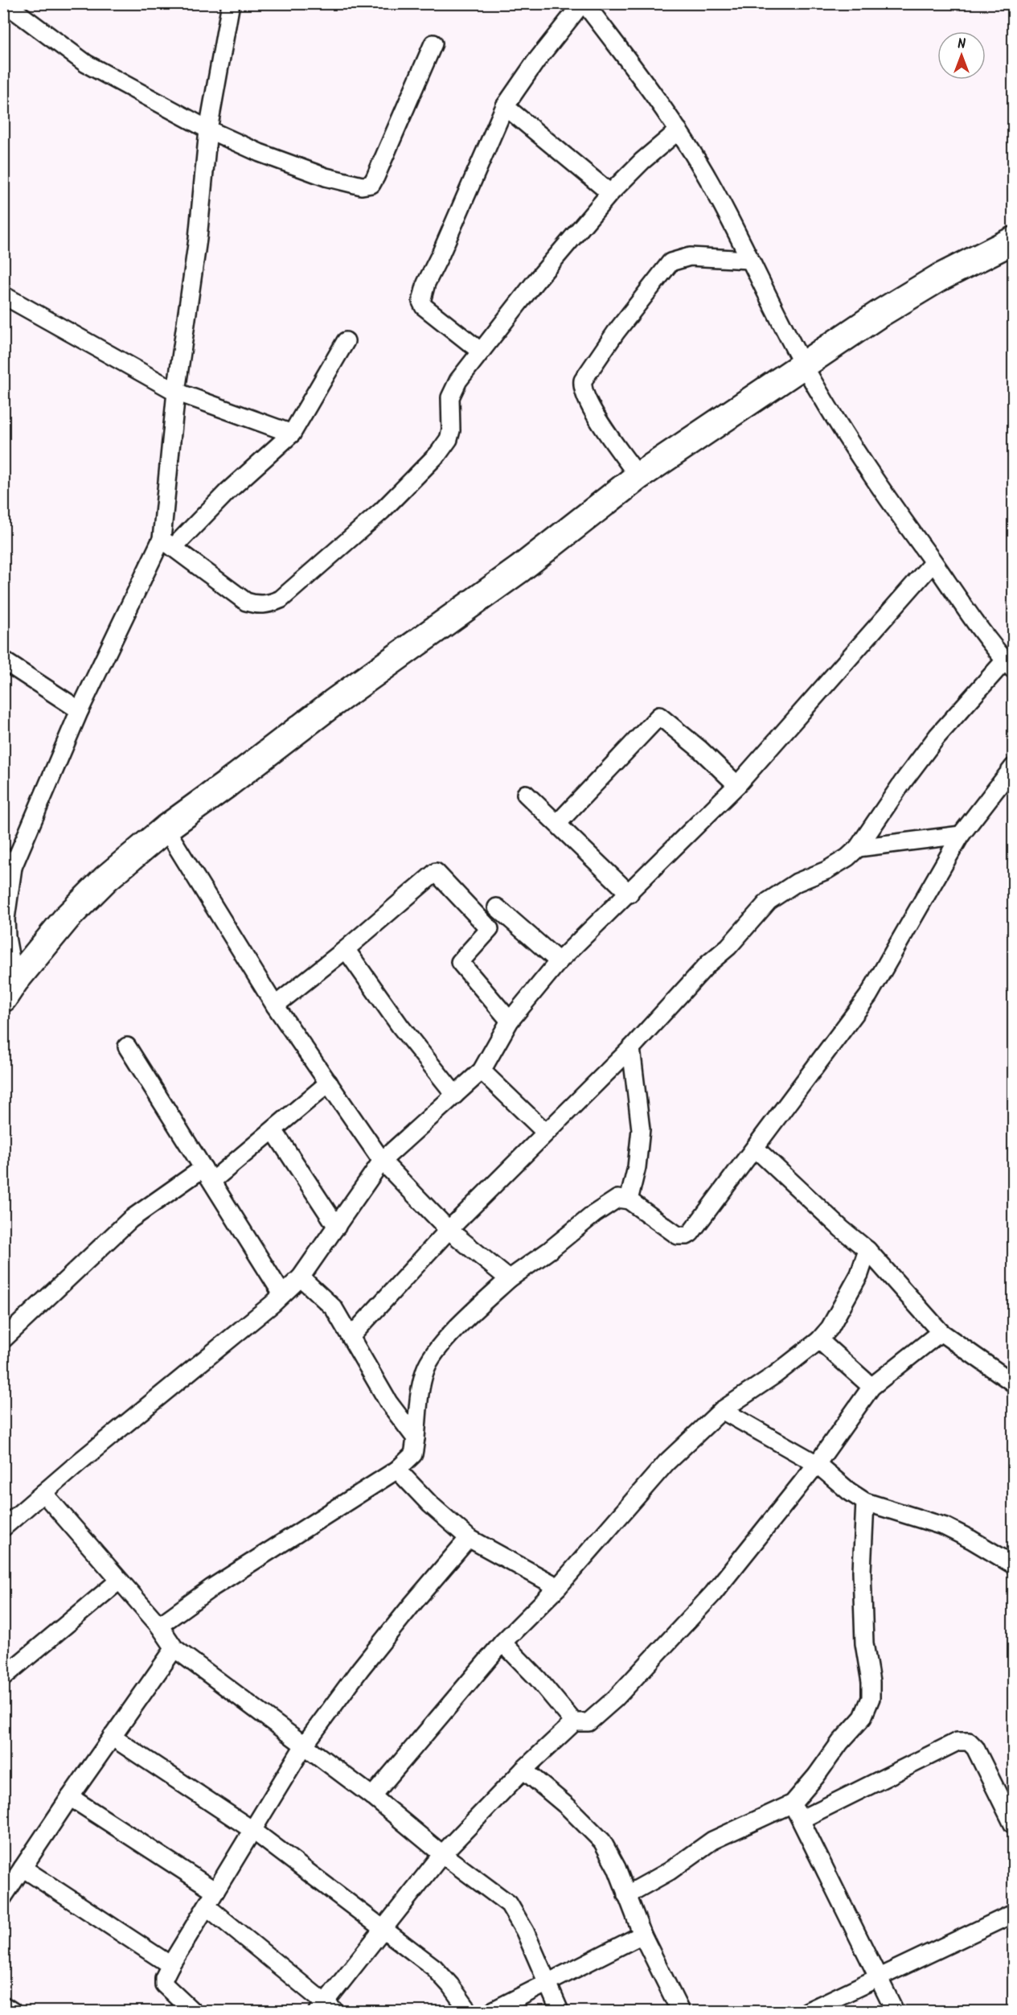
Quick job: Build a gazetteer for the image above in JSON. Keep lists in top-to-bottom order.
{
  "north": "top"
}
